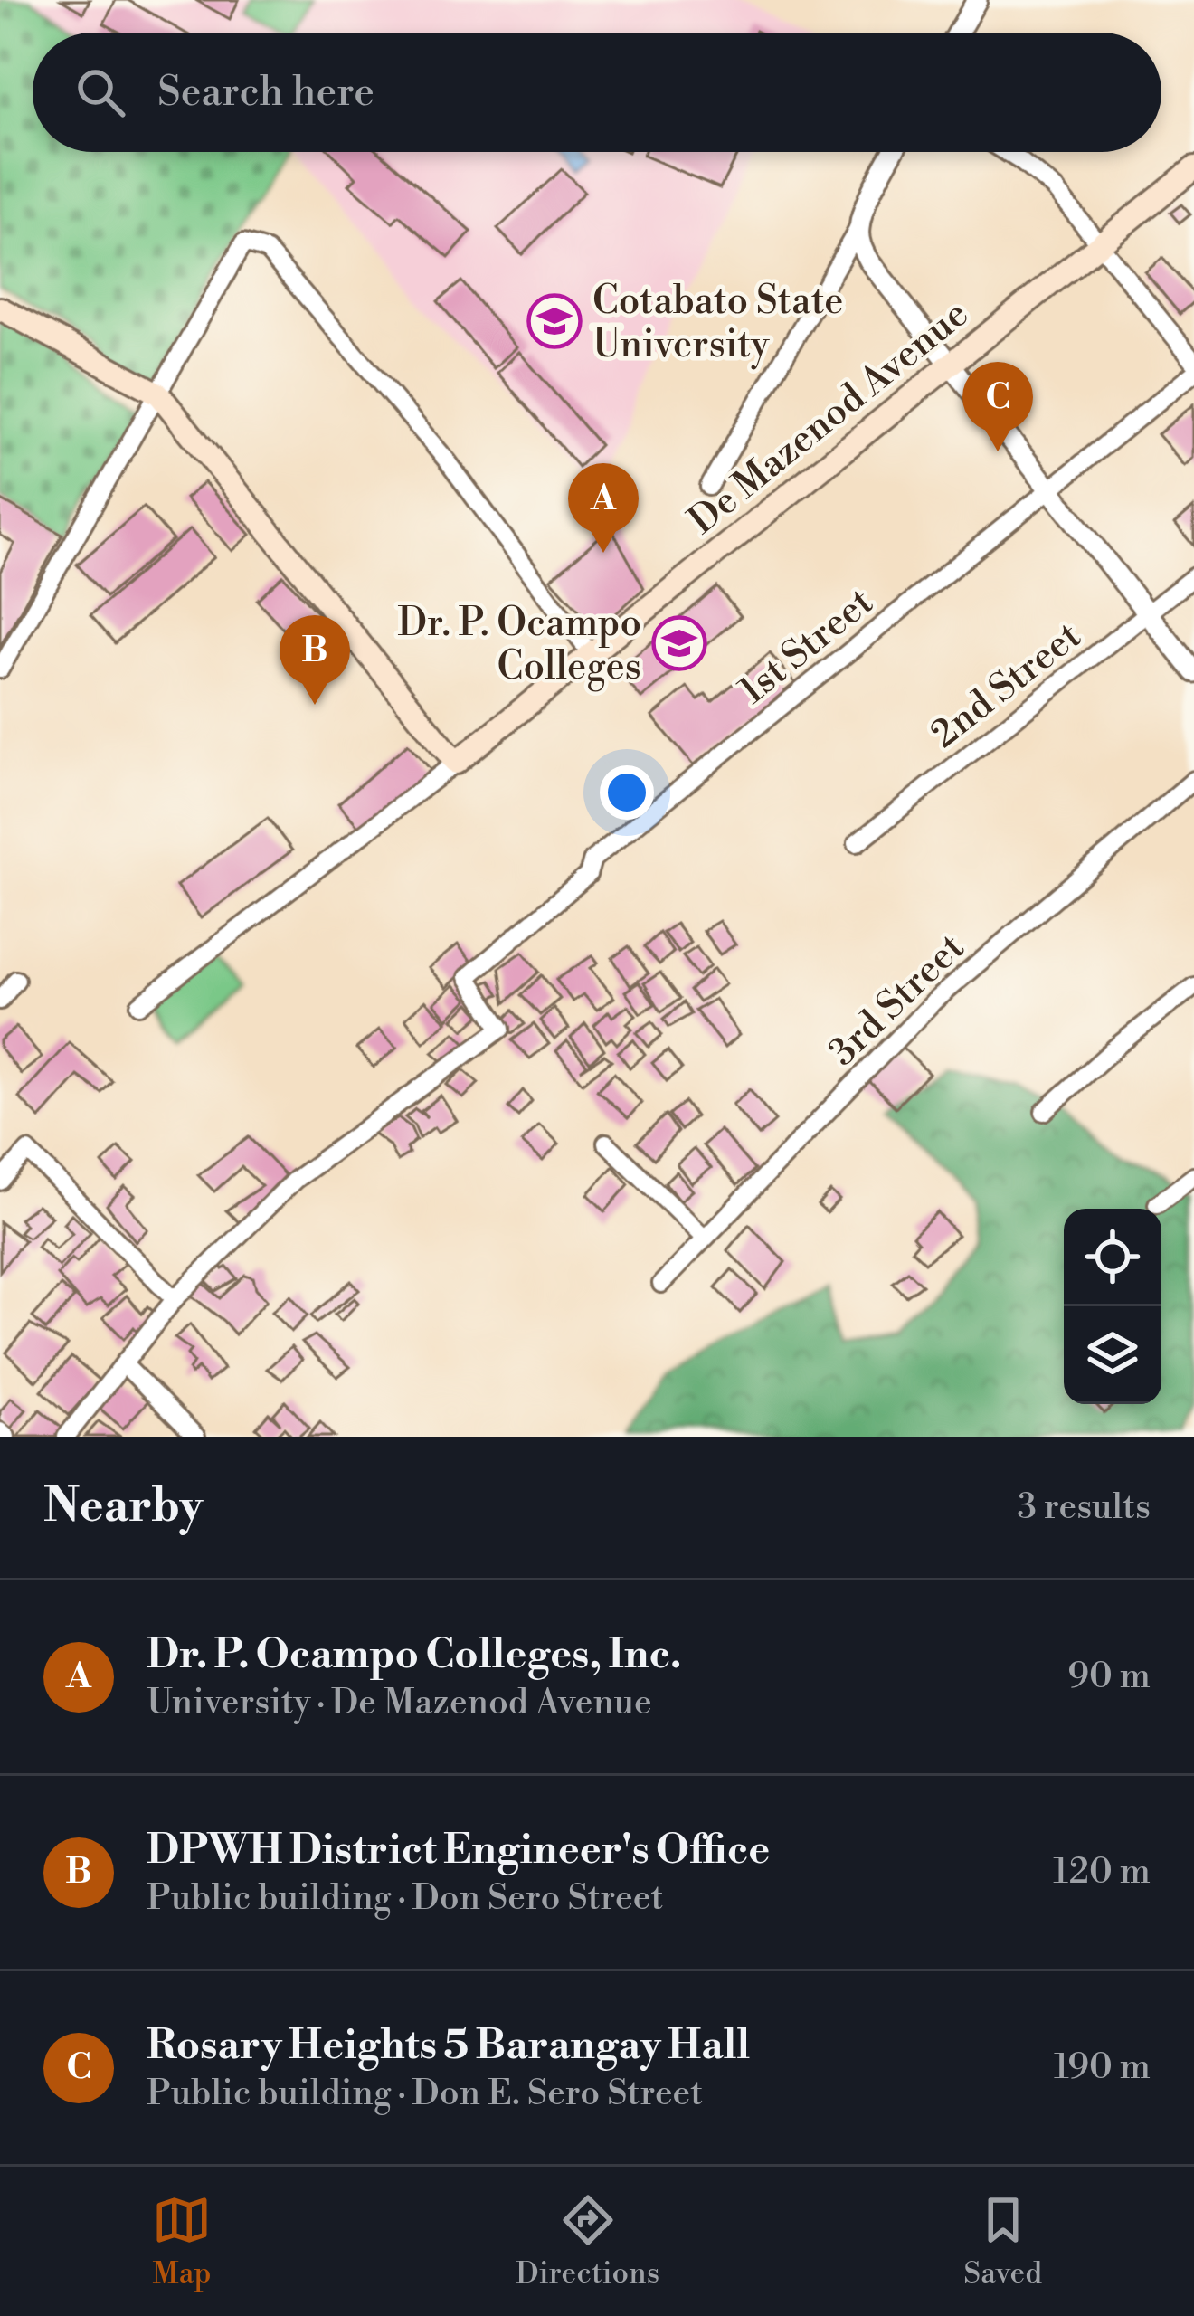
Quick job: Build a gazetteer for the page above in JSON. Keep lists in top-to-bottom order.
{
  "streets": {
    "main road": ["De Mazenod Avenue"],
    "street": ["1st Street", "2nd Street", "3rd Street"]
  },
  "places": {
    "school or university": ["Cotabato State University", "Dr. P. Ocampo Colleges"]
  },
  "page": {
    "search": "Search here",
    "pins": ["C", "A", "B"],
    "heading": ["Nearby", "3 results"],
    "list": [
      {
        "mark": "A",
        "name": "Dr. P. Ocampo Colleges, Inc.",
        "note": "University · De Mazenod Avenue",
        "value": "90 m"
      },
      {
        "mark": "B",
        "name": "DPWH District Engineer's Office",
        "note": "Public building · Don Sero Street",
        "value": "120 m"
      },
      {
        "mark": "C",
        "name": "Rosary Heights 5 Barangay Hall",
        "note": "Public building · Don E. Sero Street",
        "value": "190 m"
      }
    ],
    "nav": ["Map", "Directions", "Saved"]
  }
}
